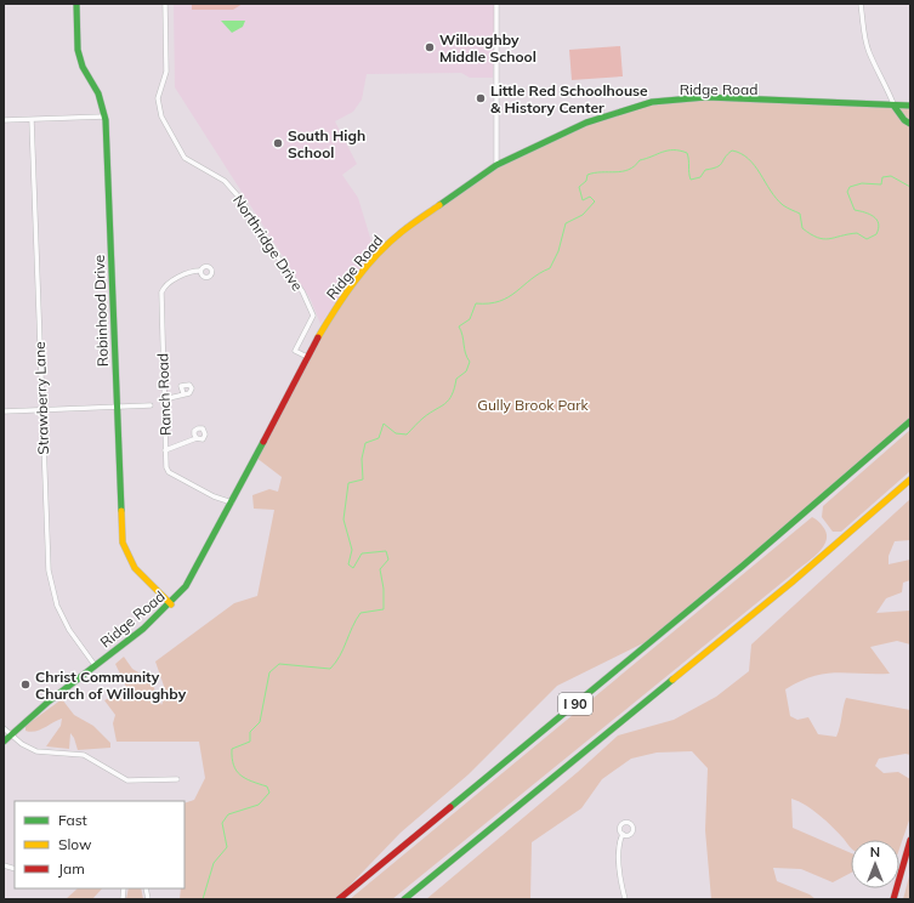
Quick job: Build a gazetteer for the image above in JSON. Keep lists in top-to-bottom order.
{
  "streets": {
    "main road": ["Ridge Road", "Robinhood Drive", "I 90"],
    "street": ["Northridge Drive", "Ranch Road", "Strawberry Lane"]
  },
  "crossings": [
    ["Ridge Road", "Northridge Drive"],
    ["Ridge Road", "Robinhood Drive"],
    ["Ridge Road", "Ranch Road"],
    ["Ridge Road", "Strawberry Lane"]
  ],
  "parks": ["Gully Brook Park"],
  "places": [
    "Willoughby Middle School",
    "Little Red Schoolhouse & History Center",
    "South High School",
    "Christ Community Church of Willoughby"
  ],
  "legend": ["Fast", "Slow", "Jam"],
  "north": "top"
}
